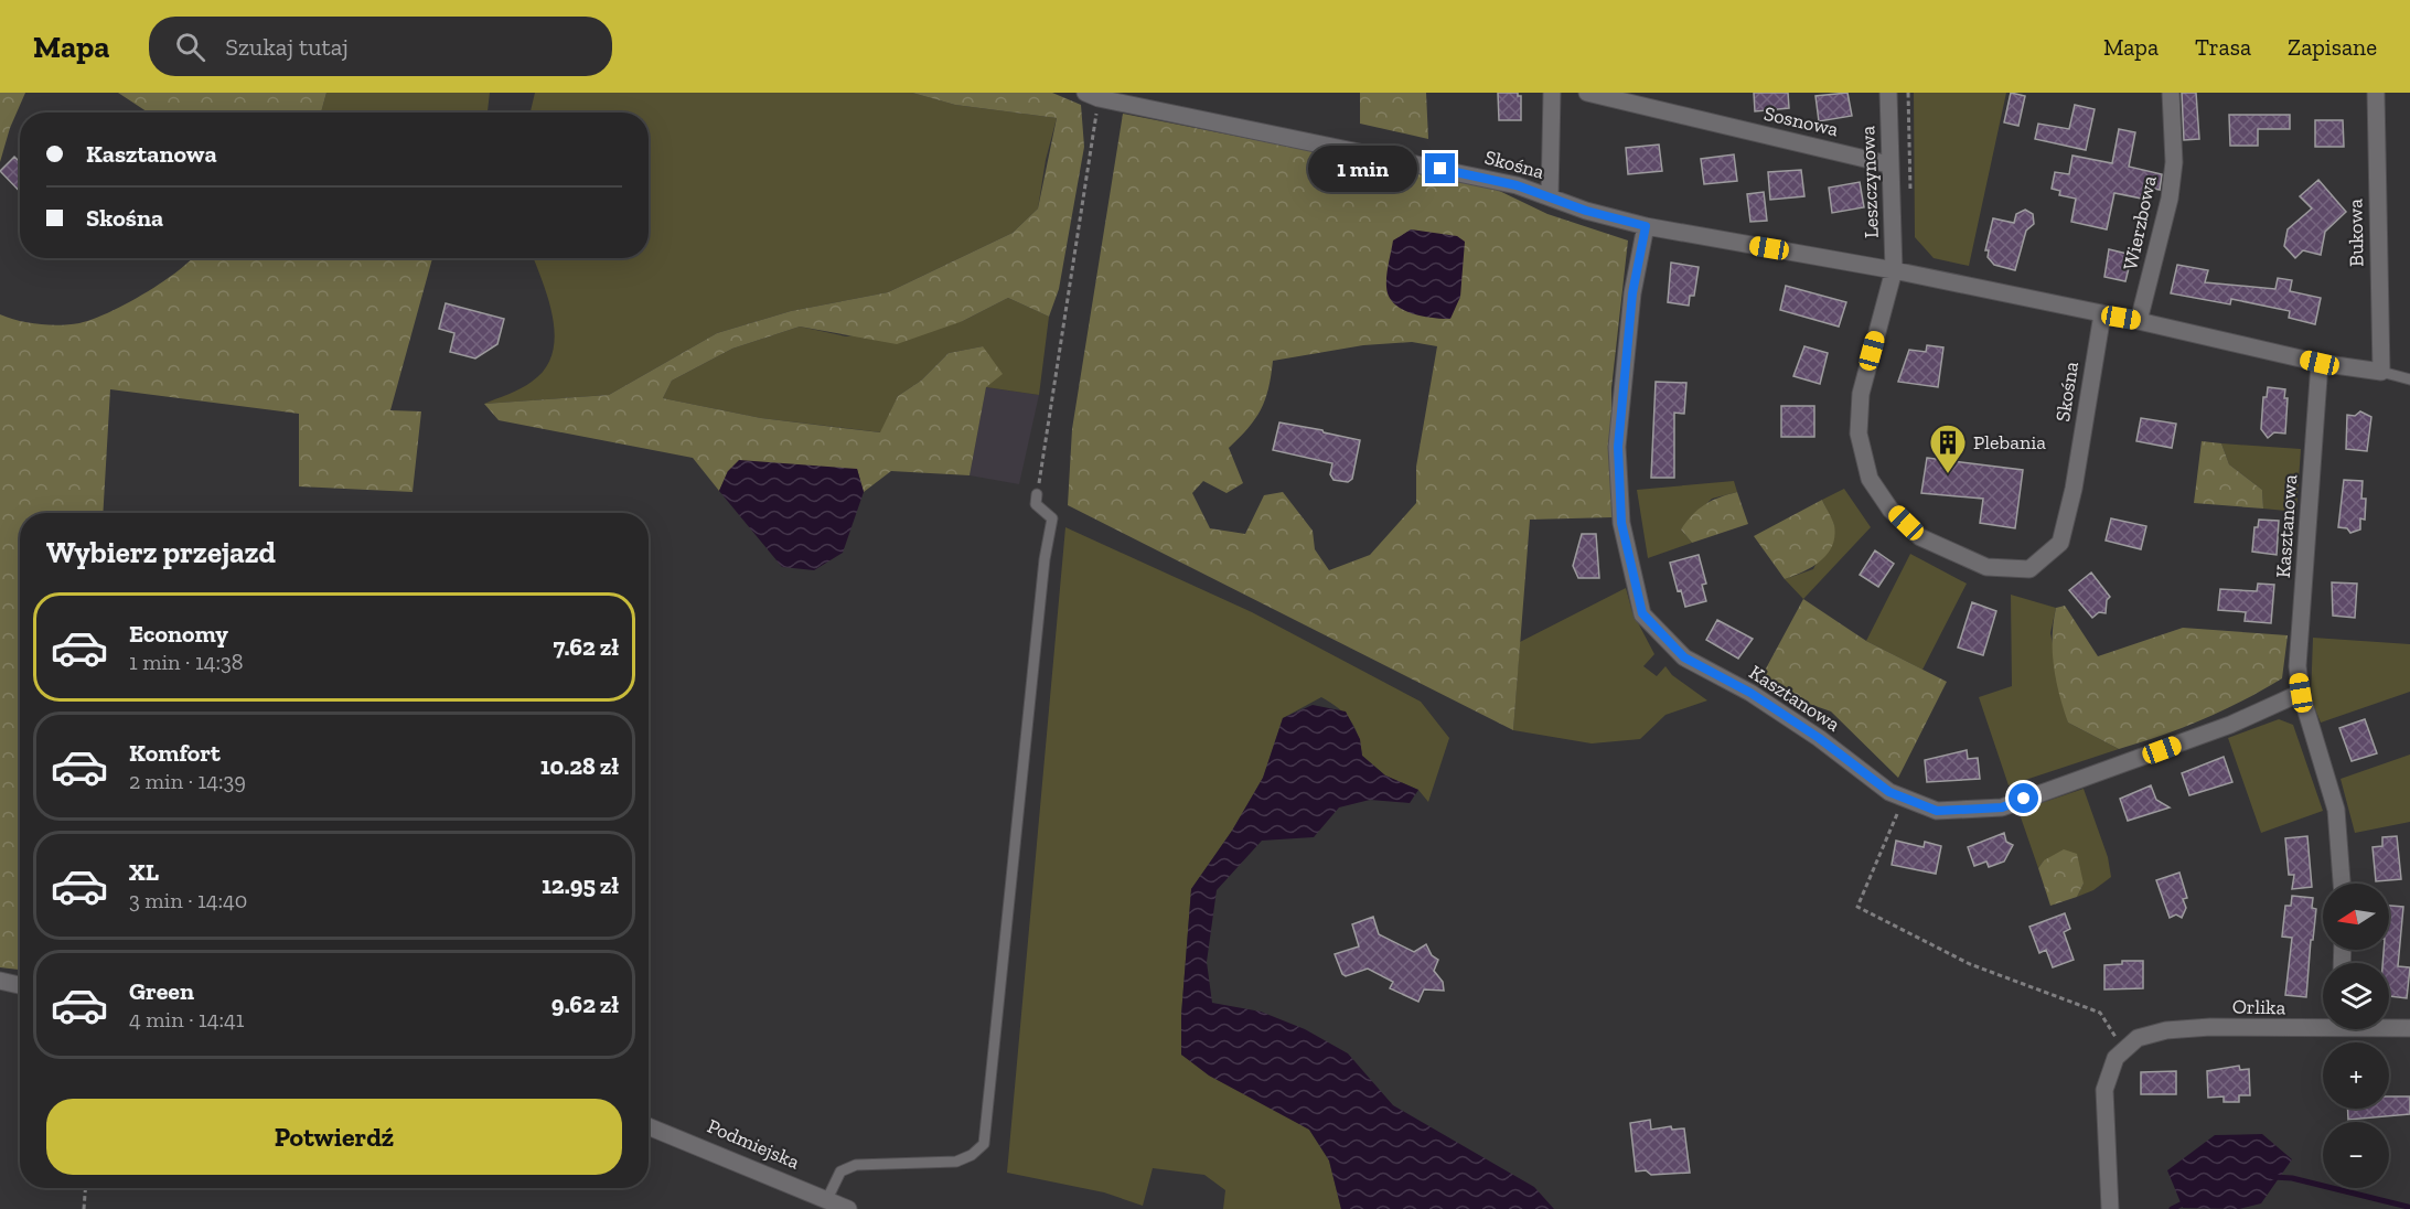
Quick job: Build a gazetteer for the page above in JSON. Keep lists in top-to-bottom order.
{
  "streets": {
    "street": [
      "Sosnowa",
      "Skośna",
      "Leszczynowa",
      "Wierzbowa",
      "Bukowa",
      "Kasztanowa",
      "Orlika",
      "Podmiejska"
    ]
  },
  "crossings": [
    ["Sosnowa", "Leszczynowa"],
    ["Skośna", "Leszczynowa"],
    ["Skośna", "Wierzbowa"],
    ["Skośna", "Bukowa"],
    ["Skośna", "Kasztanowa"]
  ],
  "places": {
    "building": ["Plebania"]
  },
  "north": "left",
  "page": {
    "header": "Mapa",
    "search": "Szukaj tutaj",
    "nav": ["Mapa", "Trasa", "Zapisane"],
    "banner": ["Kasztanowa", "Skośna"],
    "bubble": "1 min",
    "heading": "Wybierz przejazd",
    "list": [
      {
        "name": "Economy",
        "note": "1 min · 14:38",
        "value": "7.62 zł"
      },
      {
        "name": "Komfort",
        "note": "2 min · 14:39",
        "value": "10.28 zł"
      },
      {
        "name": "XL",
        "note": "3 min · 14:40",
        "value": "12.95 zł"
      },
      {
        "name": "Green",
        "note": "4 min · 14:41",
        "value": "9.62 zł"
      }
    ],
    "map_buttons": ["+", "−"],
    "buttons": "Potwierdź"
  }
}
